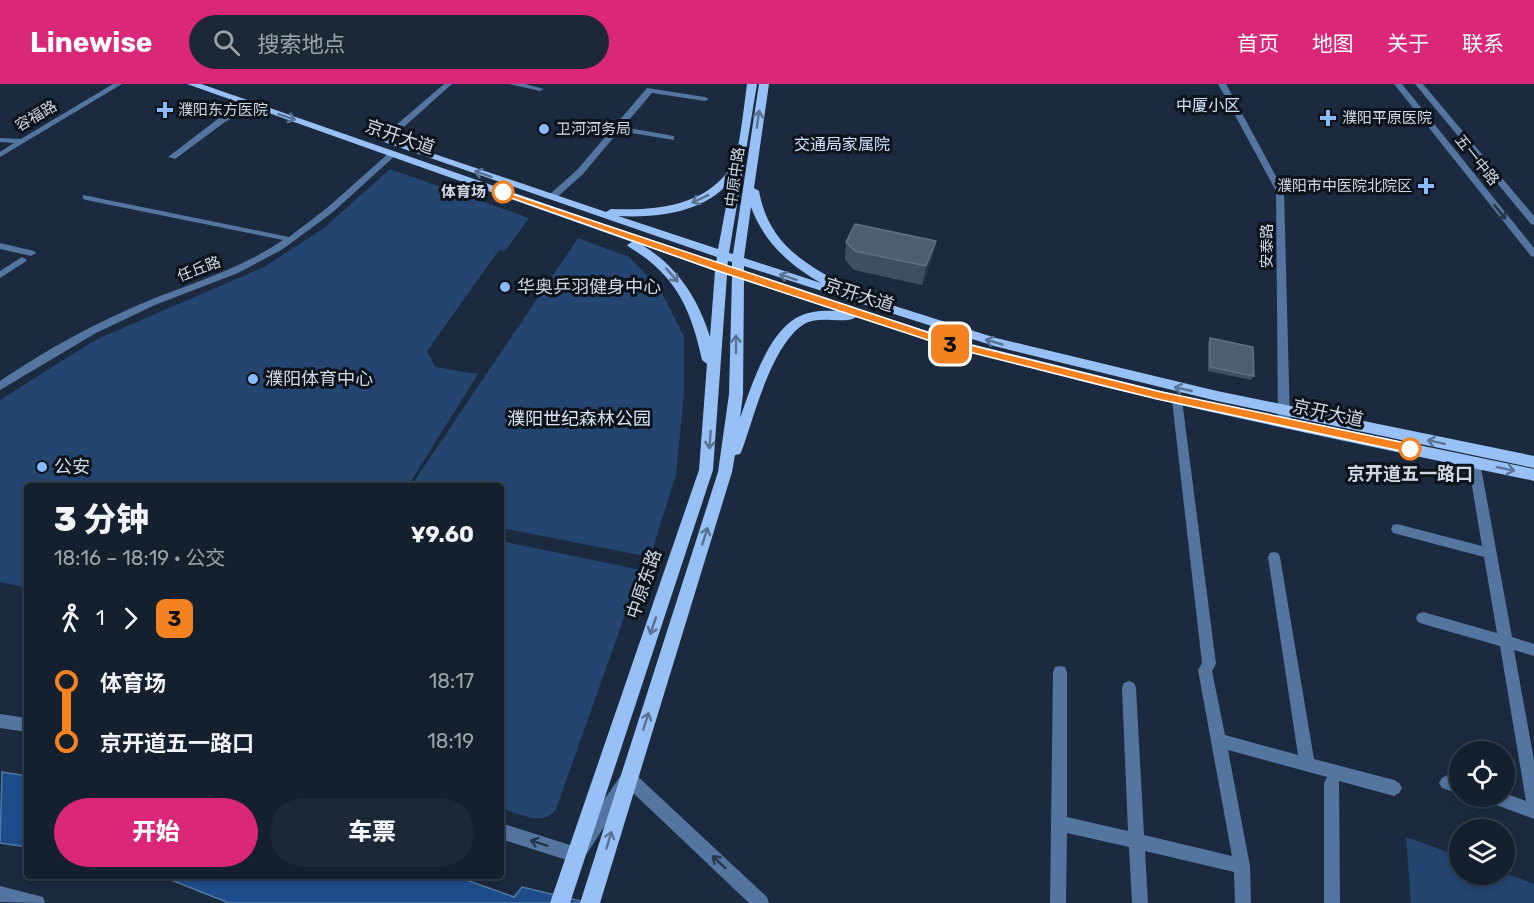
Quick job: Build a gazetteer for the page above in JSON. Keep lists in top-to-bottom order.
{
  "streets": {
    "main road": ["京开大道", "中原中路", "中原东路"],
    "street": [
      "容福路",
      "五一中路",
      "安泰路",
      "任丘路"
    ]
  },
  "crossings": [
    ["京开大道", "中原中路"],
    ["京开大道", "安泰路"],
    ["京开大道", "任丘路"],
    ["京开大道", "中原东路"],
    ["中原中路", "中原东路"]
  ],
  "districts": ["中厦小区", "交通局家属院"],
  "parks": ["濮阳世纪森林公园"],
  "places": {
    "health": ["濮阳东方医院", "濮阳平原医院", "濮阳市中医院北院区"],
    "other": [
      "卫河河务局",
      "体育场",
      "华奥乒羽健身中心",
      "濮阳体育中心",
      "京开道五一路口",
      "公安"
    ]
  },
  "lines": ["bus line 3"],
  "page": {
    "header": "Linewise",
    "search": "搜索地点",
    "nav": [
      "首页",
      "地图",
      "关于",
      "联系"
    ],
    "on_map": "3",
    "heading": ["3 分钟", "18:16 – 18:19 · 公交", "¥9.60"],
    "legs": ["1", "3"],
    "list": [
      {
        "name": "体育场",
        "value": "18:17"
      },
      {
        "name": "京开道五一路口",
        "value": "18:19"
      }
    ],
    "buttons": ["开始", "车票"]
  }
}
